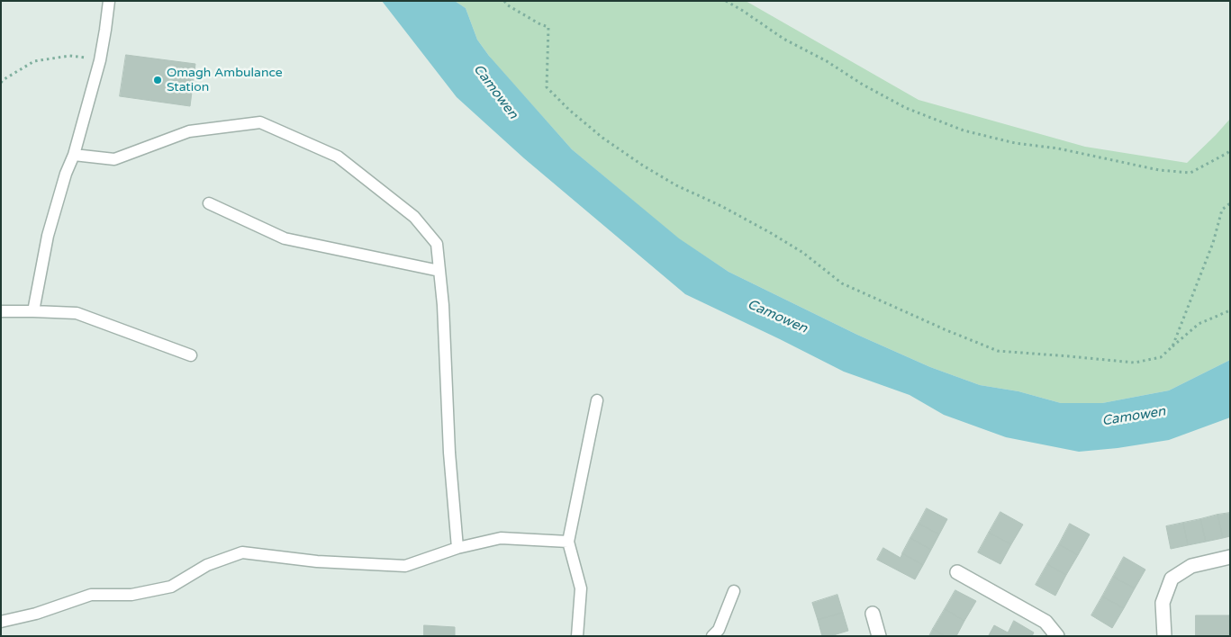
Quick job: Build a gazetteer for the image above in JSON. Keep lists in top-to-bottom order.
{
  "water": ["Camowen"],
  "places": ["Omagh Ambulance Station"]
}
